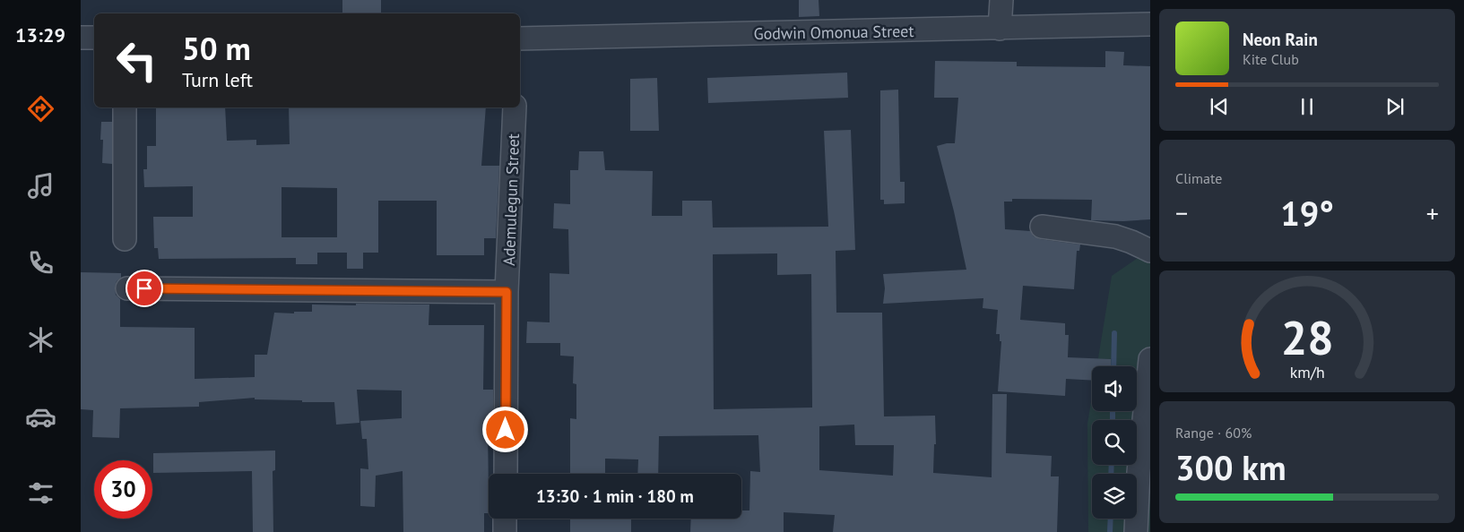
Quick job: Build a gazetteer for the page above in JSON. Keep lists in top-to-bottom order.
{
  "streets": {
    "street": ["Godwin Omonua Street", "Ademulegun Street"]
  },
  "page": {
    "tabs": "13:29",
    "turn": ["50 m", "Turn left"],
    "song": ["Neon Rain", "Kite Club"],
    "tile": [
      "Climate",
      ["Range · 60%", "300 km"]
    ],
    "heat": ["−", "19°", "+"],
    "limit": "30",
    "trip": "13:30 · 1 min · 180 m",
    "gauge": ["28", "km/h"]
  }
}
